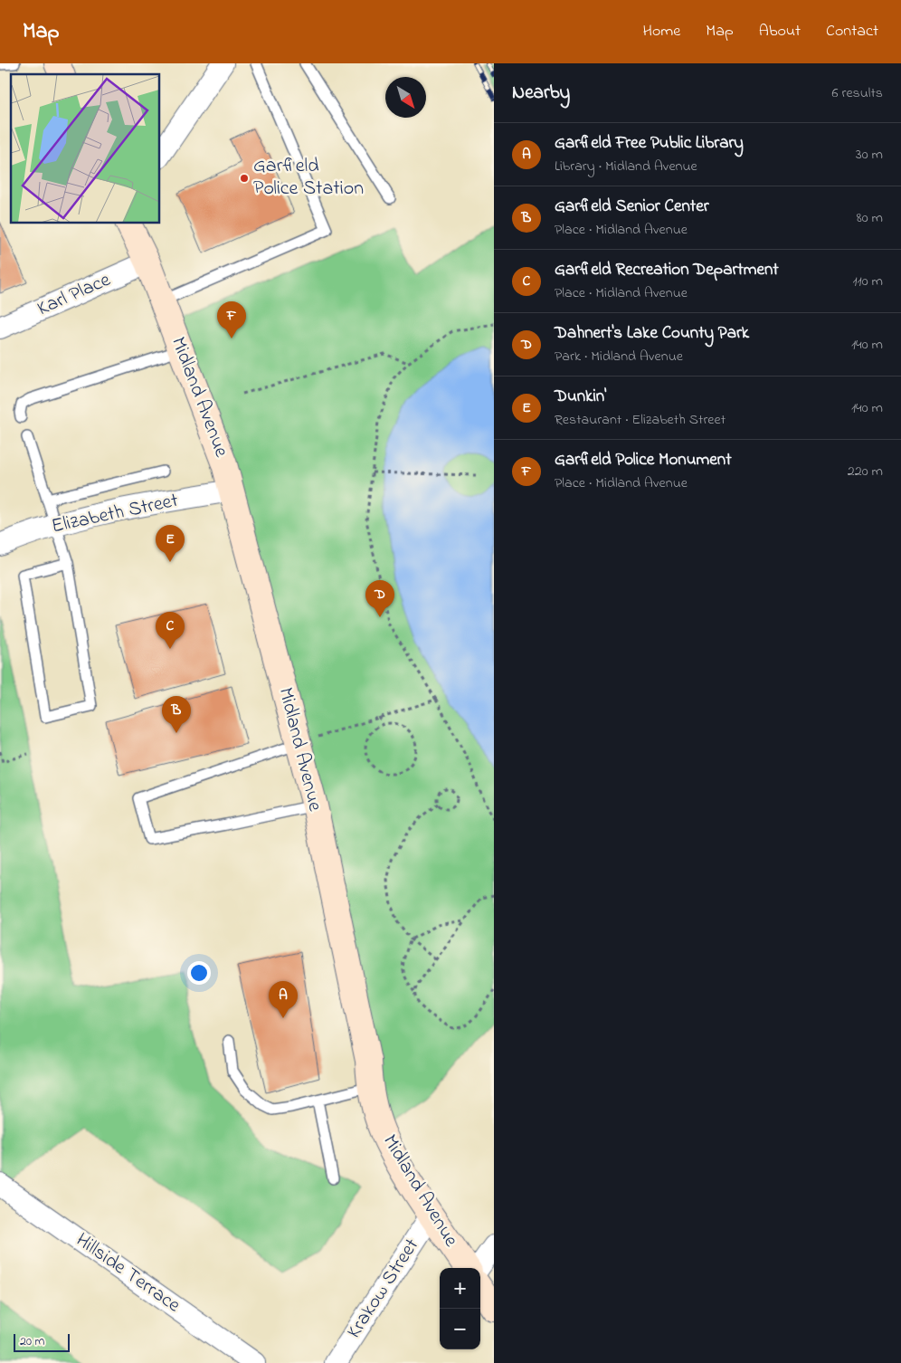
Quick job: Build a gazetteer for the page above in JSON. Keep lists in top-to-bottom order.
{
  "streets": {
    "street": [
      "Karl Place",
      "Midland Avenue",
      "Elizabeth Street",
      "Hillside Terrace",
      "Krakow Street"
    ]
  },
  "crossings": [
    ["Karl Place", "Midland Avenue"],
    ["Midland Avenue", "Elizabeth Street"],
    ["Midland Avenue", "Krakow Street"]
  ],
  "places": ["Garfield Police Station"],
  "scale_bar": "20 m",
  "north": "bottom right",
  "page": {
    "header": "Map",
    "nav": [
      "Home",
      "Map",
      "About",
      "Contact"
    ],
    "heading": ["Nearby", "6 results"],
    "list": [
      {
        "mark": "A",
        "name": "Garfield Free Public Library",
        "note": "Library · Midland Avenue",
        "value": "30 m"
      },
      {
        "mark": "B",
        "name": "Garfield Senior Center",
        "note": "Place · Midland Avenue",
        "value": "80 m"
      },
      {
        "mark": "C",
        "name": "Garfield Recreation Department",
        "note": "Place · Midland Avenue",
        "value": "110 m"
      },
      {
        "mark": "D",
        "name": "Dahnert's Lake County Park",
        "note": "Park · Midland Avenue",
        "value": "140 m"
      },
      {
        "mark": "E",
        "name": "Dunkin'",
        "note": "Restaurant · Elizabeth Street",
        "value": "140 m"
      },
      {
        "mark": "F",
        "name": "Garfield Police Monument",
        "note": "Place · Midland Avenue",
        "value": "220 m"
      }
    ],
    "pins": [
      "F",
      "E",
      "D",
      "C",
      "B",
      "A"
    ],
    "map_buttons": ["+", "−"],
    "scale": "20 m"
  }
}
